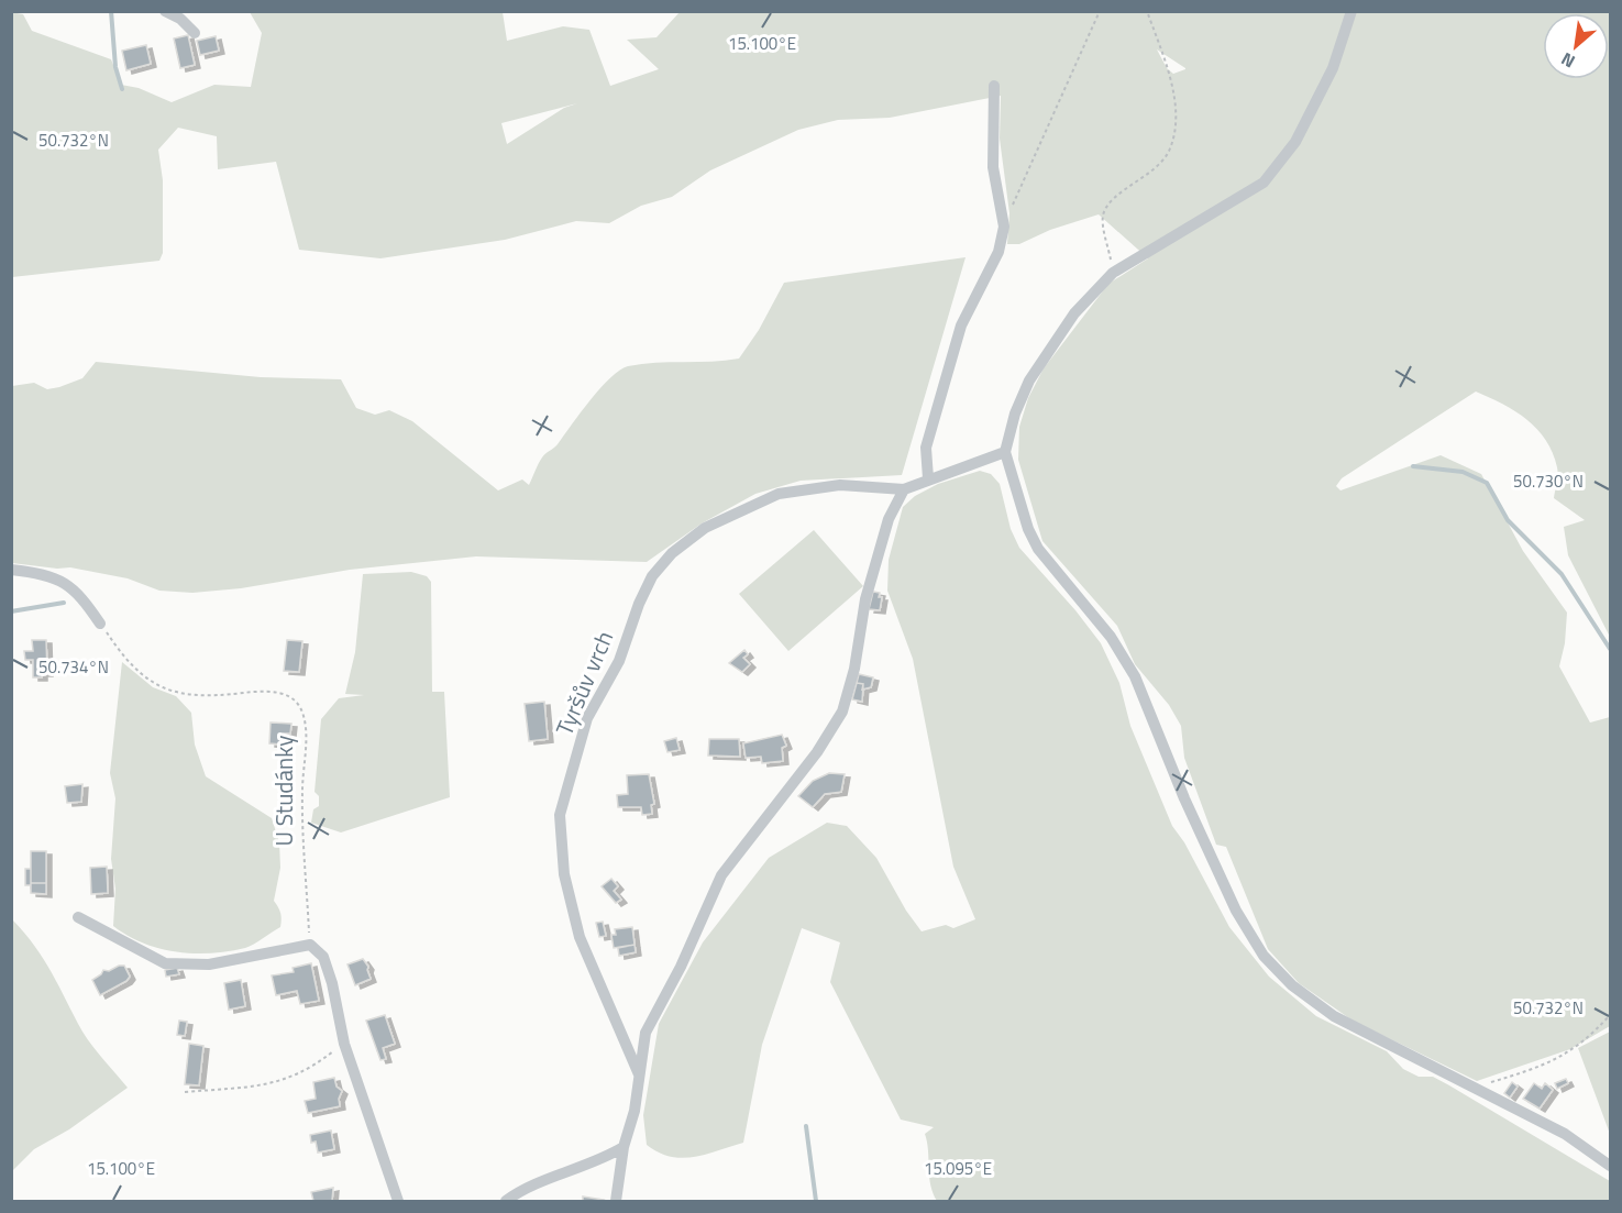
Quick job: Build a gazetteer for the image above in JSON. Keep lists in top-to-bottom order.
{
  "streets": {
    "street": ["Tyršův vrch"],
    "path": ["U Studánky"]
  },
  "north": "bottom left",
  "coordinates": [
    "15.100°E",
    "50.732°N",
    "50.730°N",
    "50.734°N",
    "15.095°E"
  ]
}
